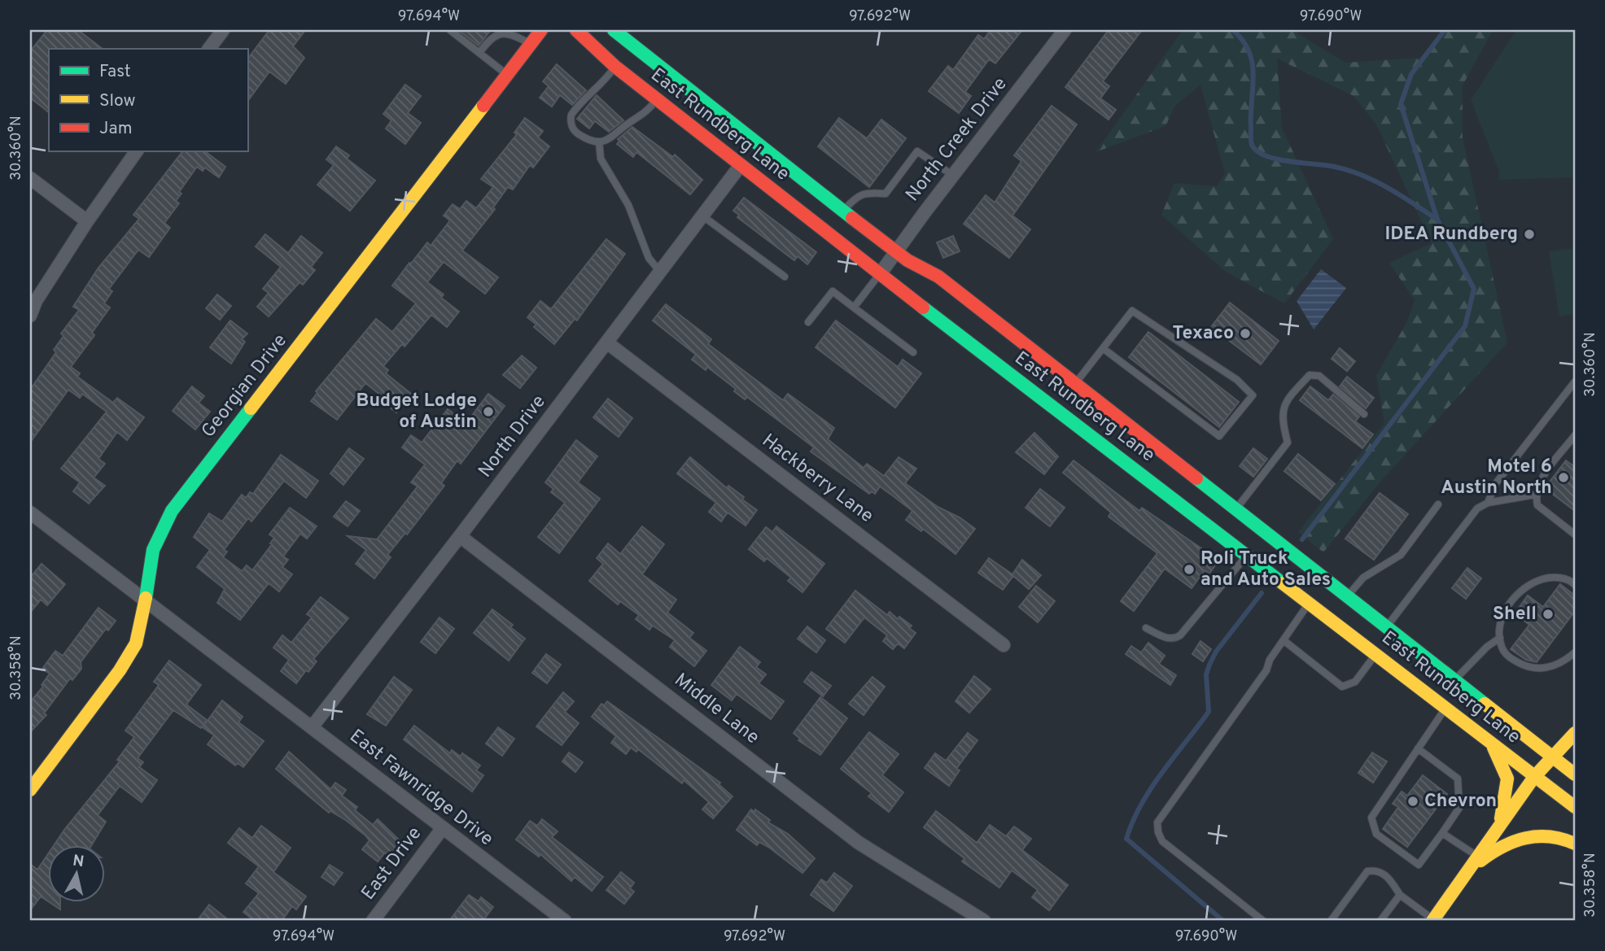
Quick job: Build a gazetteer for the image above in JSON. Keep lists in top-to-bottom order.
{
  "streets": {
    "main road": ["East Rundberg Lane", "Georgian Drive"],
    "street": [
      "North Creek Drive",
      "North Drive",
      "Hackberry Lane",
      "Middle Lane",
      "East Fawnridge Drive",
      "East Drive"
    ]
  },
  "crossings": [
    ["East Rundberg Lane", "North Creek Drive"],
    ["East Rundberg Lane", "North Drive"],
    ["Georgian Drive", "East Fawnridge Drive"],
    ["North Drive", "Hackberry Lane"],
    ["North Drive", "Middle Lane"],
    ["North Drive", "East Fawnridge Drive"],
    ["East Fawnridge Drive", "East Drive"]
  ],
  "places": [
    "IDEA Rundberg",
    "Texaco",
    "Budget Lodge of Austin",
    "Motel 6 Austin North",
    "Roli Truck and Auto Sales",
    "Shell",
    "Chevron"
  ],
  "legend": ["Fast", "Slow", "Jam"],
  "north": "top",
  "coordinates": [
    "97.694°W",
    "97.692°W",
    "97.690°W",
    "30.360°N",
    "30.358°N"
  ]
}
